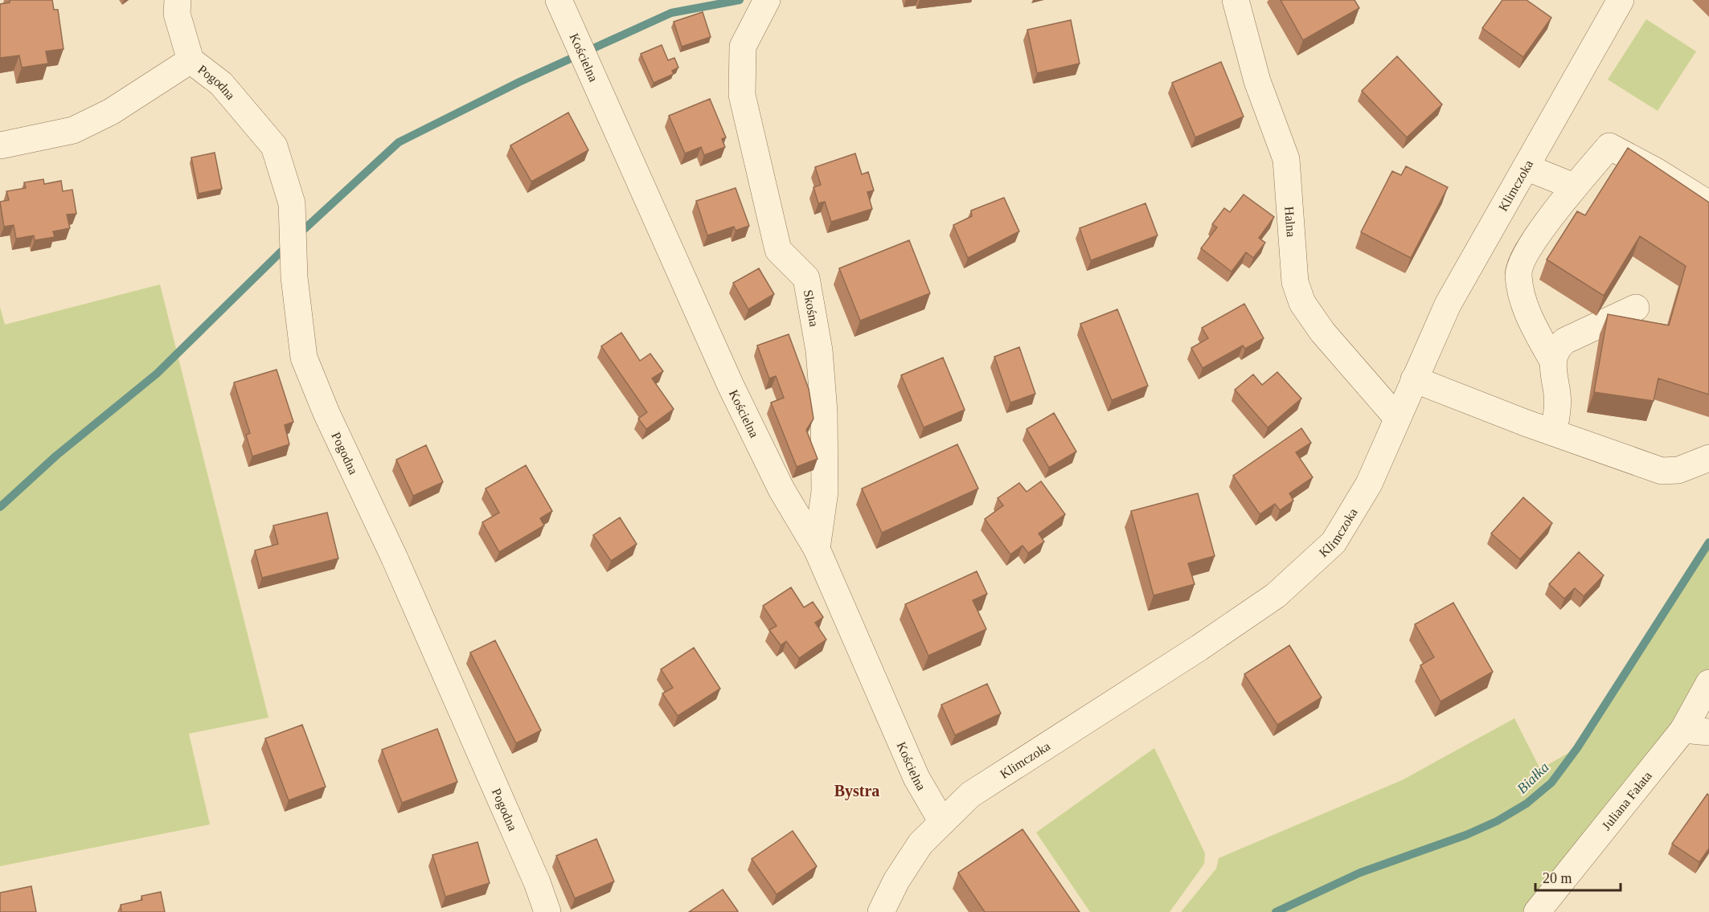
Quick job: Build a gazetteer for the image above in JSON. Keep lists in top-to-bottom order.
{
  "streets": {
    "street": [
      "Kościelna",
      "Pogodna",
      "Klimczoka",
      "Halna",
      "Skośna",
      "Juliana Fałata"
    ]
  },
  "crossings": [
    ["Kościelna", "Klimczoka"],
    ["Kościelna", "Skośna"],
    ["Klimczoka", "Halna"]
  ],
  "districts": ["Bystra"],
  "water": ["Białka"],
  "scale_bar": "20 m"
}
